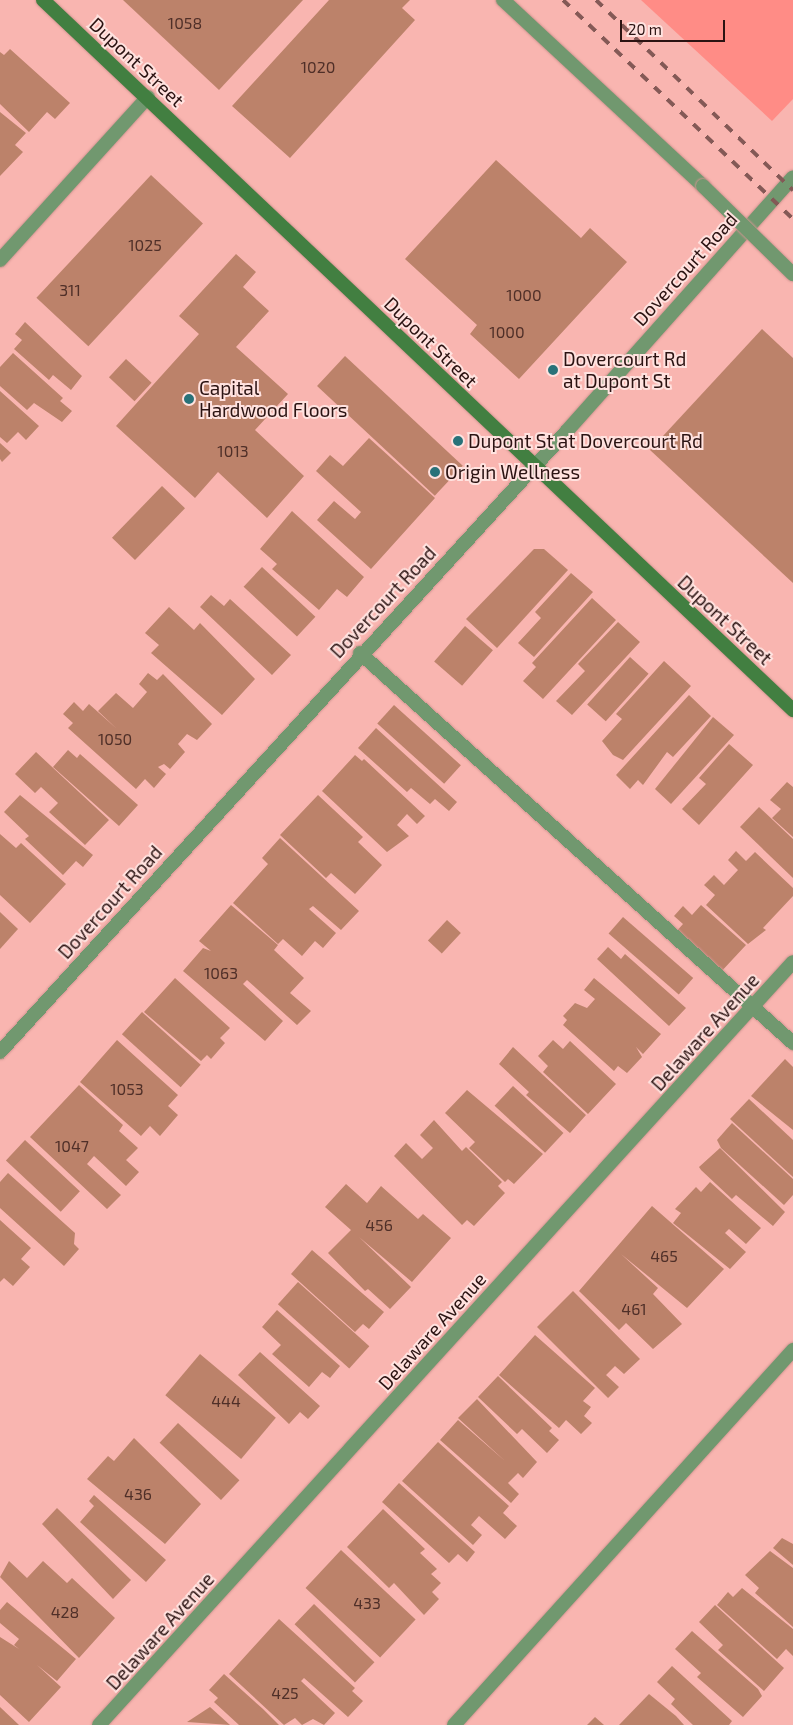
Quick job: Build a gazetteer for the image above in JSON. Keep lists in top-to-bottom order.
{
  "streets": {
    "main road": ["Dupont Street"],
    "street": ["Dovercourt Road", "Delaware Avenue"]
  },
  "crossings": [
    ["Dupont Street", "Dovercourt Road"]
  ],
  "places": [
    "Dovercourt Rd at Dupont St",
    "Capital Hardwood Floors",
    "Dupont St at Dovercourt Rd",
    "Origin Wellness"
  ],
  "house_numbers": [
    "1058",
    "1020",
    "1025",
    "311",
    "1000",
    "1000",
    "1013",
    "1050",
    "1063",
    "1053",
    "1047",
    "456",
    "465",
    "461",
    "444",
    "436",
    "433",
    "428",
    "425"
  ],
  "scale_bar": "20 m"
}
